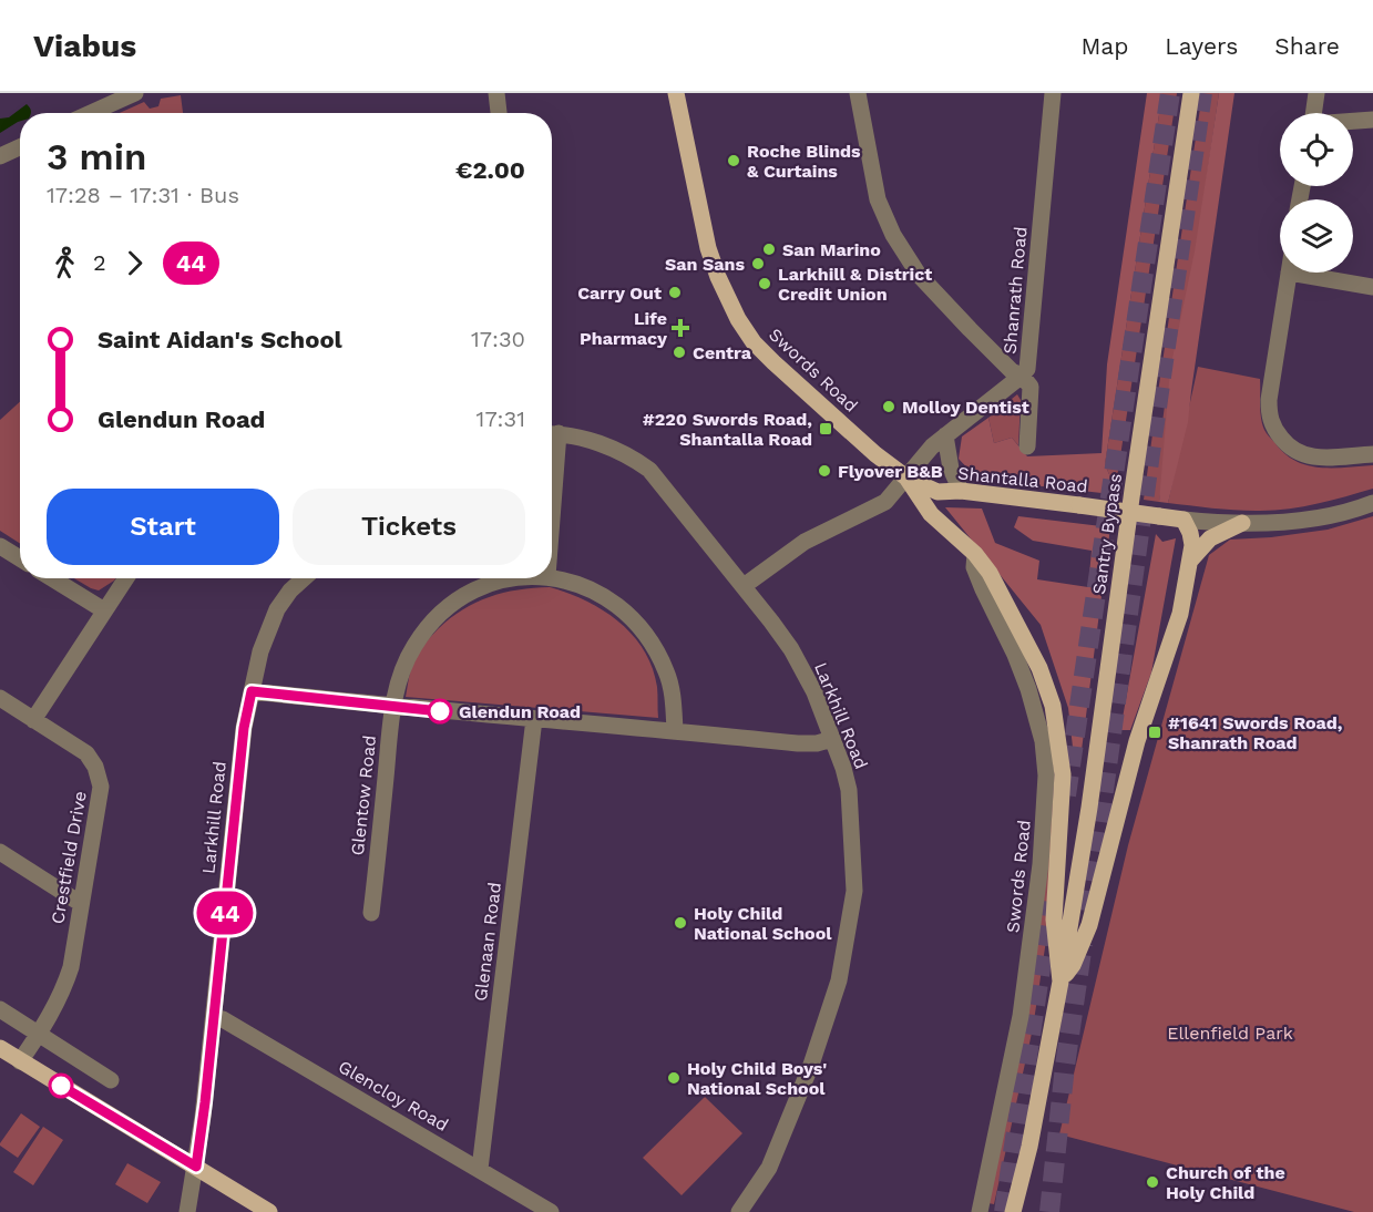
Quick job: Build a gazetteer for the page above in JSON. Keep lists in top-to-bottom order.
{
  "streets": {
    "main road": ["Swords Road", "Shantalla Road", "Santry Bypass"],
    "street": [
      "Shanrath Road",
      "Larkhill Road",
      "Glentow Road",
      "Crestfield Drive",
      "Glenaan Road",
      "Glencloy Road"
    ]
  },
  "crossings": [
    ["Shanrath Road", "Swords Road"],
    ["Shanrath Road", "Shantalla Road"],
    ["Swords Road", "Shantalla Road"],
    ["Swords Road", "Santry Bypass"],
    ["Larkhill Road", "Glencloy Road"],
    ["Glenaan Road", "Glencloy Road"]
  ],
  "parks": ["Ellenfield Park"],
  "places": {
    "other": [
      "Roche Blinds & Curtains",
      "San Marino",
      "San Sans",
      "Larkhill & District Credit Union",
      "Carry Out",
      "Centra",
      "Molloy Dentist",
      "Flyover B&B",
      "Glendun Road",
      "Holy Child National School",
      "Holy Child Boys' National School",
      "Church of the Holy Child"
    ],
    "health": ["Life Pharmacy"],
    "transit": ["#220 Swords Road, Shantalla Road", "#1641 Swords Road, Shanrath Road"]
  },
  "lines": ["bus line 44"],
  "page": {
    "header": "Viabus",
    "nav": ["Map", "Layers", "Share"],
    "on_map": "44",
    "heading": ["3 min", "17:28 – 17:31 · Bus", "€2.00"],
    "legs": ["2", "44"],
    "list": [
      {
        "name": "Saint Aidan's School",
        "value": "17:30"
      },
      {
        "name": "Glendun Road",
        "value": "17:31"
      }
    ],
    "buttons": ["Start", "Tickets"]
  }
}
